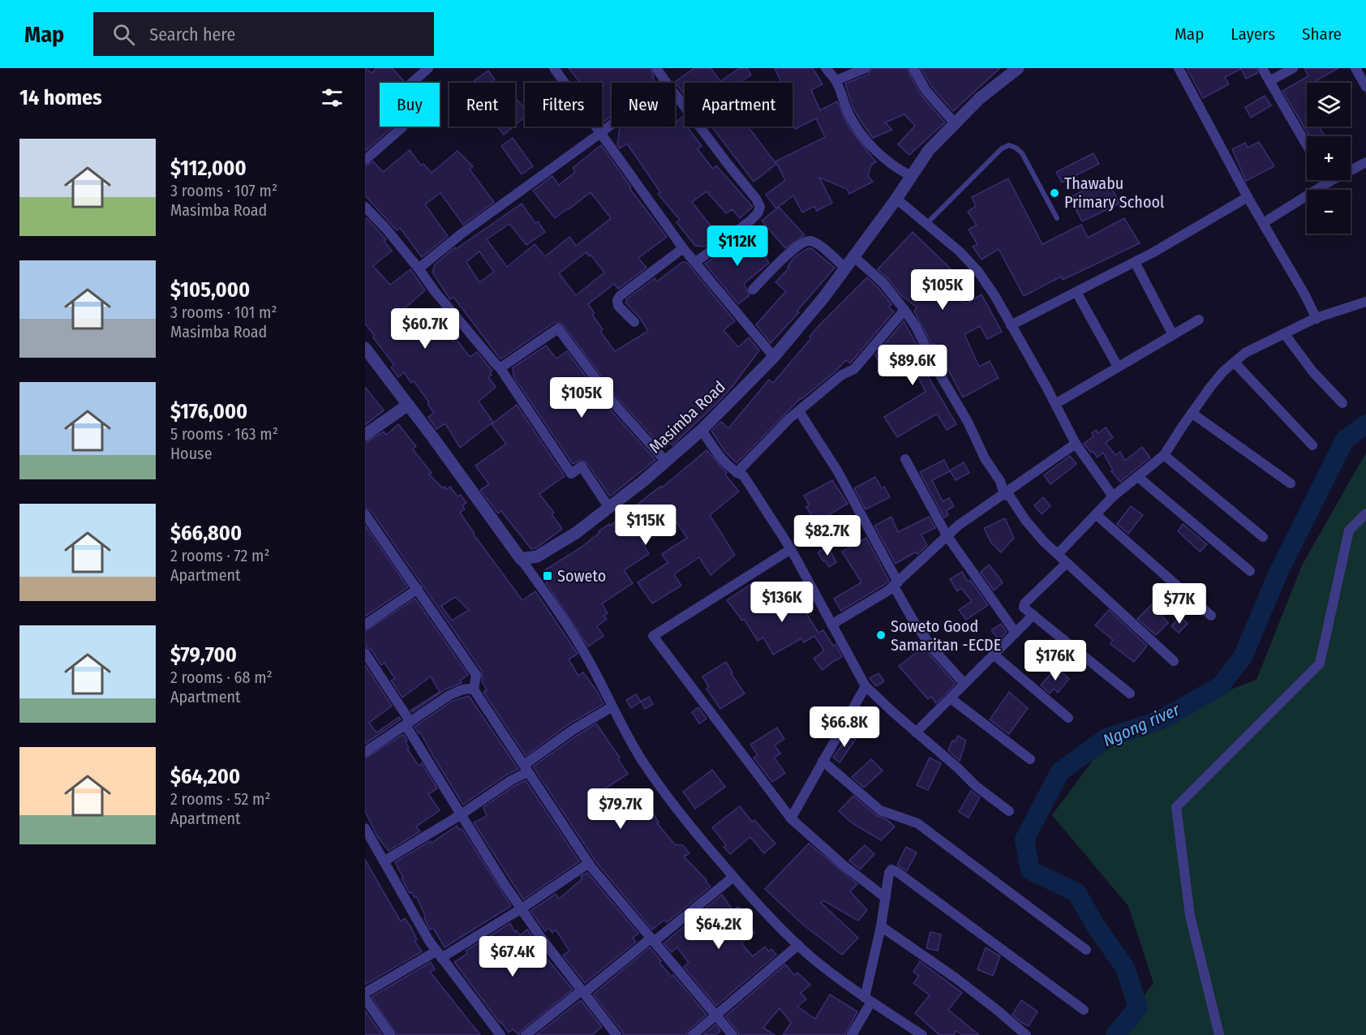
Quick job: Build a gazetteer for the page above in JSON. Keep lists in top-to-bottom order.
{
  "streets": {
    "street": ["Masimba Road"]
  },
  "water": ["Ngong river"],
  "places": {
    "other": ["Thawabu Primary School", "Soweto Good Samaritan -ECDE"],
    "transit": ["Soweto"]
  },
  "page": {
    "header": "Map",
    "search": "Search here",
    "nav": ["Map", "Layers", "Share"],
    "heading": "14 homes",
    "map_buttons": ["+", "−"],
    "chip": [
      "Buy",
      "Rent",
      "Filters",
      "New",
      "Apartment"
    ],
    "list": [
      {
        "name": "$112,000",
        "note": "3 rooms · 107 m² · Masimba Road"
      },
      {
        "name": "$105,000",
        "note": "3 rooms · 101 m² · Masimba Road"
      },
      {
        "name": "$176,000",
        "note": "5 rooms · 163 m² · House"
      },
      {
        "name": "$66,800",
        "note": "2 rooms · 72 m² · Apartment"
      },
      {
        "name": "$79,700",
        "note": "2 rooms · 68 m² · Apartment"
      },
      {
        "name": "$64,200",
        "note": "2 rooms · 52 m² · Apartment"
      }
    ],
    "price": [
      "$112K",
      "$105K",
      "$60.7K",
      "$89.6K",
      "$105K",
      "$115K",
      "$82.7K",
      "$136K",
      "$77K",
      "$176K",
      "$66.8K",
      "$79.7K",
      "$64.2K",
      "$67.4K"
    ]
  }
}
